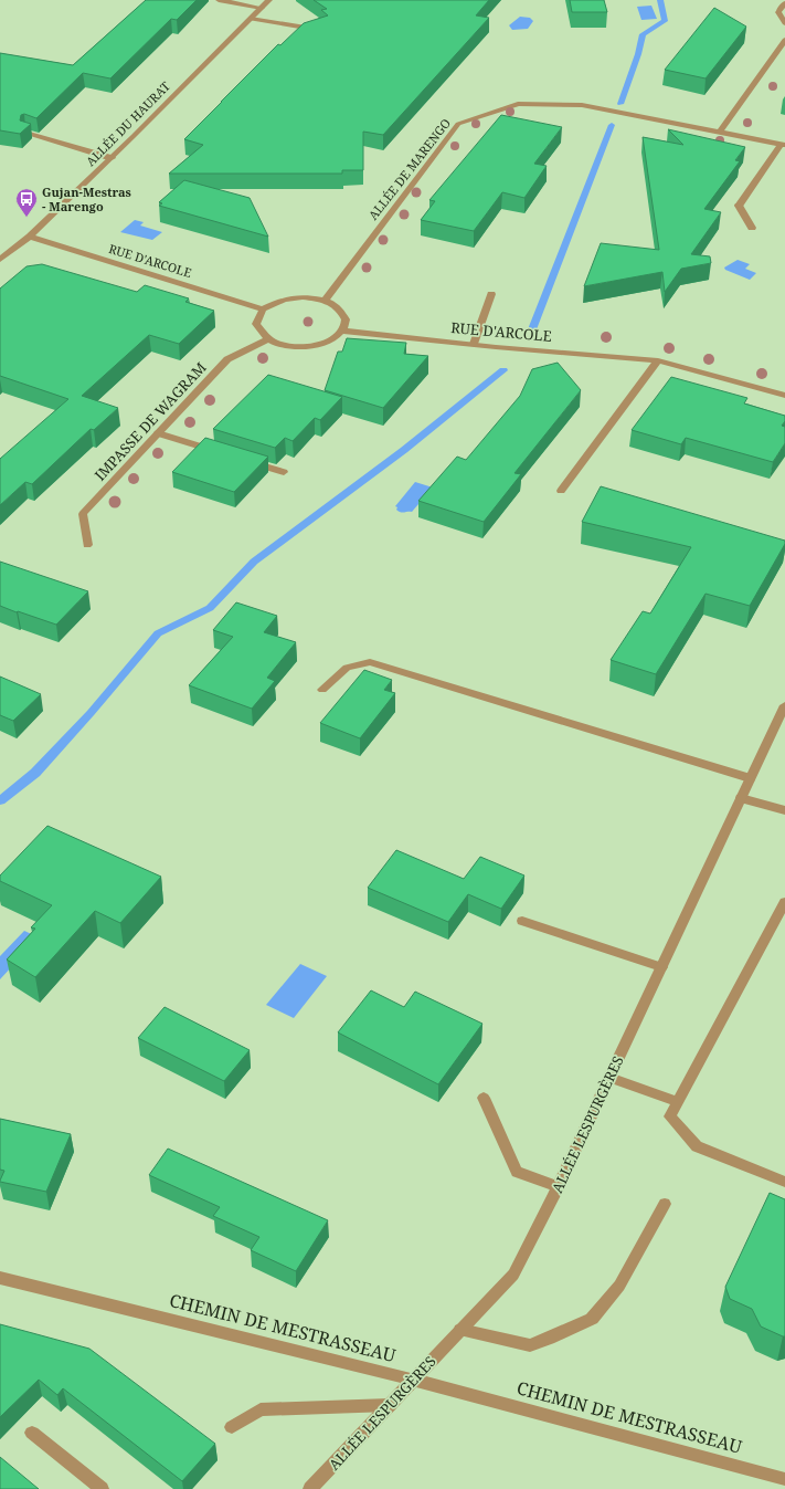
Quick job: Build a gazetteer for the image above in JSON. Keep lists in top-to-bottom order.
{
  "streets": {
    "street": [
      "ALLÉE DU HAURAT",
      "ALLÉE DE MARENGO",
      "RUE D'ARCOLE",
      "IMPASSE DE WAGRAM",
      "ALLÉE LESPURGÈRES",
      "CHEMIN DE MESTRASSEAU"
    ]
  },
  "crossings": [
    ["ALLÉE DU HAURAT", "RUE D'ARCOLE"],
    ["ALLÉE LESPURGÈRES", "CHEMIN DE MESTRASSEAU"]
  ],
  "places": {
    "bus stop": ["Gujan-Mestras - Marengo"]
  }
}
